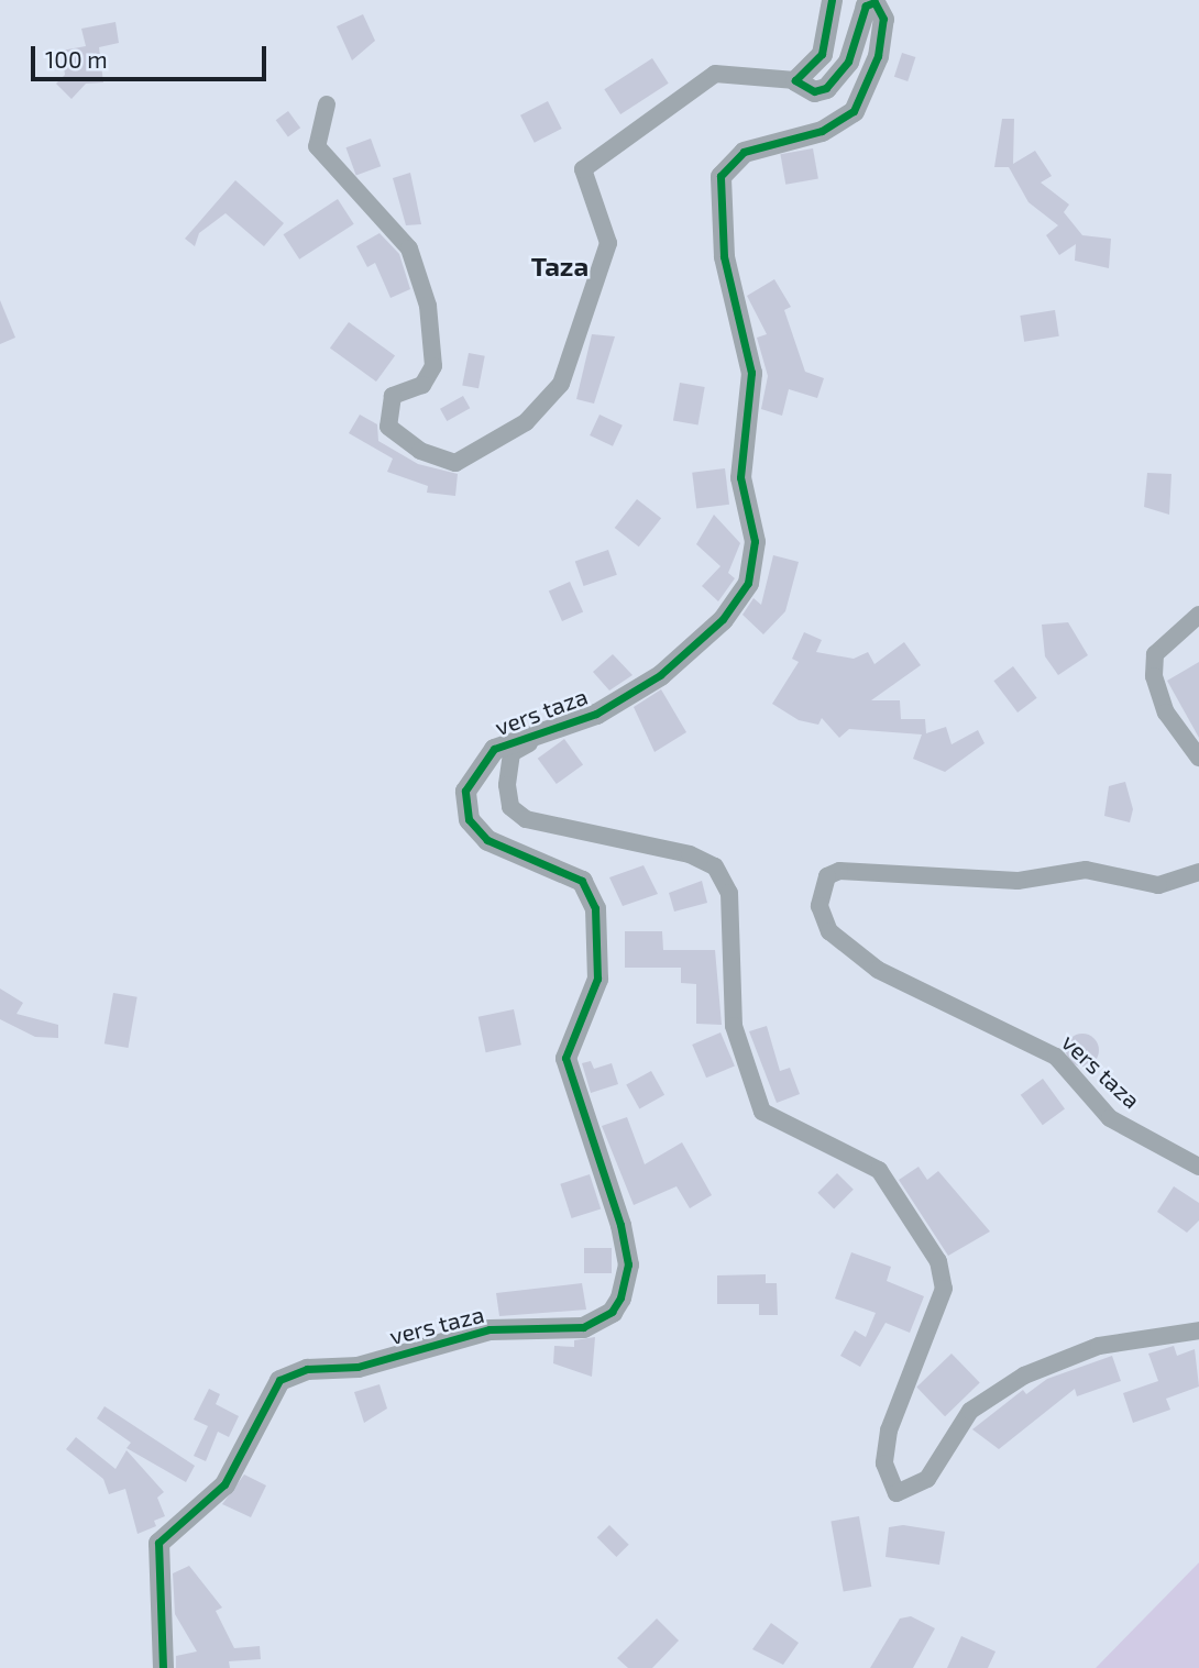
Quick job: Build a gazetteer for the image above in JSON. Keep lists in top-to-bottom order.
{
  "streets": {
    "street": ["vers taza"]
  },
  "districts": ["Taza"],
  "scale_bar": "100 m"
}
